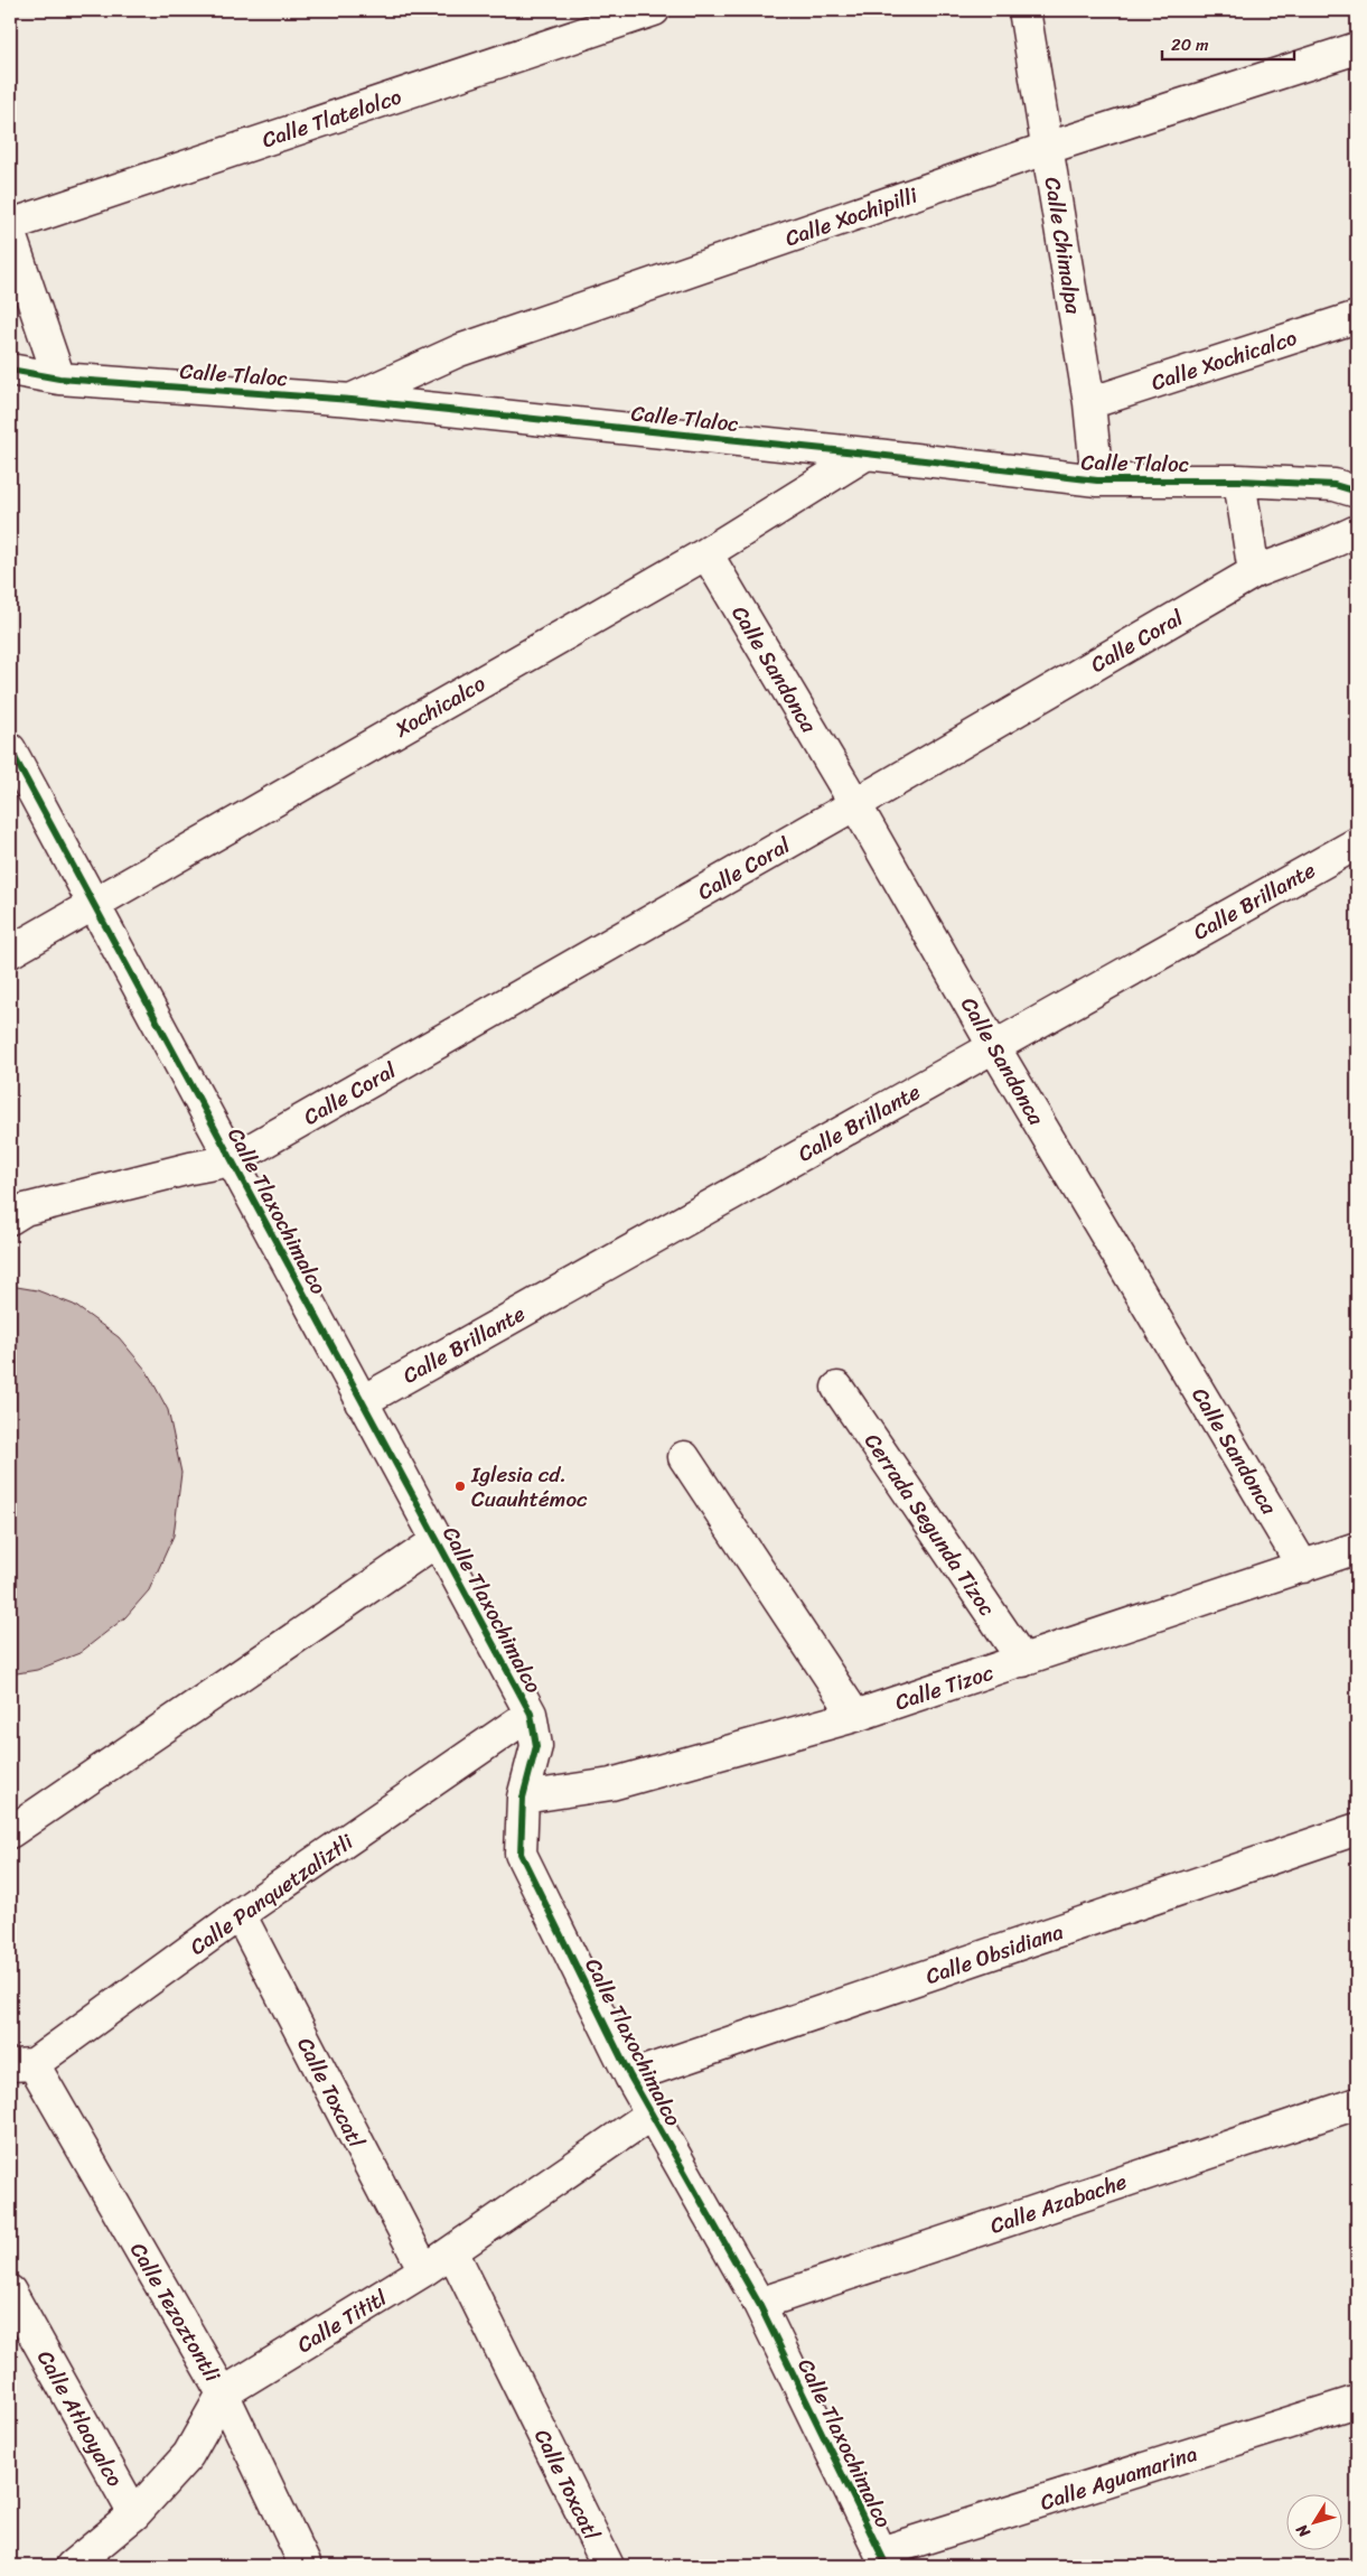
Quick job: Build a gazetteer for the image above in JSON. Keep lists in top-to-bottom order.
{
  "streets": {
    "street": [
      "Calle Tlatelolco",
      "Calle Xochipilli",
      "Calle Chimalpa",
      "Calle Xochicalco",
      "Calle Tlaloc",
      "Calle Coral",
      "Calle Sandonca",
      "Xochicalco",
      "Calle Brillante",
      "Calle Tlaxochimalco",
      "Cerrada Segunda Tizoc",
      "Calle Tizoc",
      "Calle Panquetzaliztli",
      "Calle Obsidiana",
      "Calle Toxcatl",
      "Calle Azabache",
      "Calle Tezoztontli",
      "Calle Tititl",
      "Calle Atlaoyalco",
      "Calle Aguamarina"
    ]
  },
  "crossings": [
    ["Calle Xochipilli", "Calle Chimalpa"],
    ["Calle Xochipilli", "Calle Tlaloc"],
    ["Calle Chimalpa", "Calle Xochicalco"],
    ["Calle Chimalpa", "Calle Tlaloc"],
    ["Calle Tlaloc", "Xochicalco"],
    ["Calle Coral", "Calle Sandonca"],
    ["Calle Coral", "Calle Tlaxochimalco"],
    ["Calle Sandonca", "Xochicalco"],
    ["Calle Sandonca", "Calle Brillante"],
    ["Calle Sandonca", "Calle Tizoc"],
    ["Xochicalco", "Calle Tlaxochimalco"],
    ["Calle Brillante", "Calle Tlaxochimalco"],
    ["Calle Tlaxochimalco", "Calle Tizoc"],
    ["Calle Tlaxochimalco", "Calle Panquetzaliztli"],
    ["Calle Tlaxochimalco", "Calle Obsidiana"],
    ["Calle Tlaxochimalco", "Calle Azabache"],
    ["Calle Tlaxochimalco", "Calle Tititl"],
    ["Calle Tlaxochimalco", "Calle Aguamarina"],
    ["Cerrada Segunda Tizoc", "Calle Tizoc"],
    ["Calle Panquetzaliztli", "Calle Toxcatl"],
    ["Calle Panquetzaliztli", "Calle Tezoztontli"],
    ["Calle Toxcatl", "Calle Tititl"],
    ["Calle Tezoztontli", "Calle Tititl"],
    ["Calle Tititl", "Calle Atlaoyalco"]
  ],
  "places": ["Iglesia cd. Cuauhtémoc"],
  "scale_bar": "20 m",
  "north": "bottom left"
}
